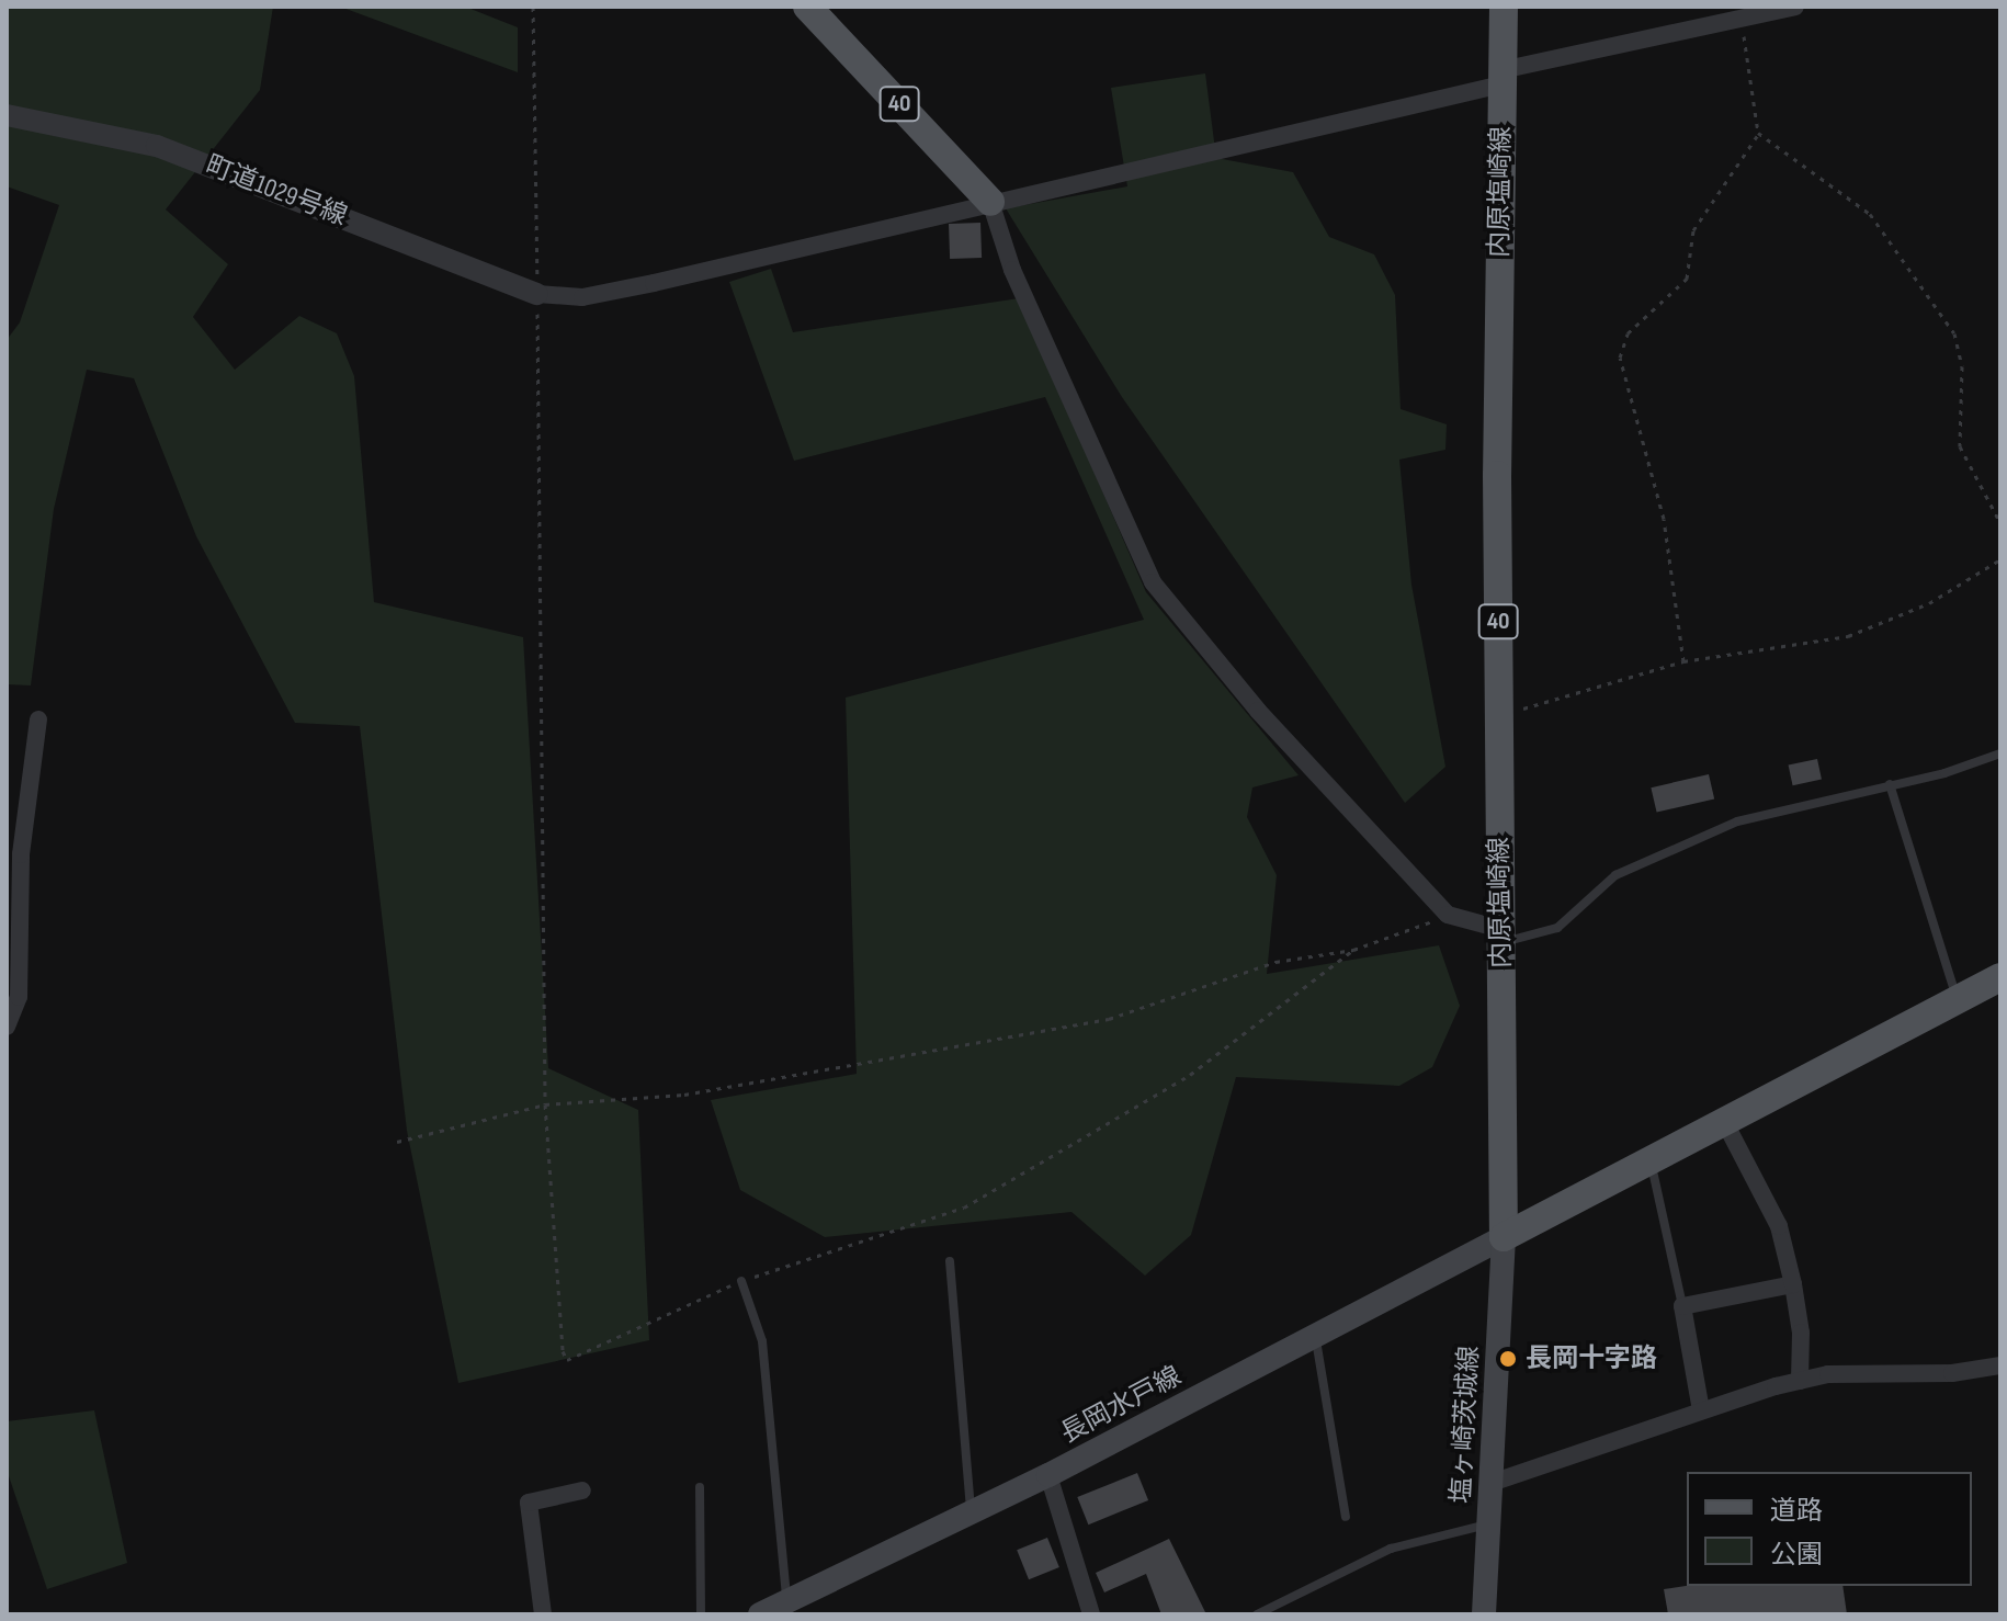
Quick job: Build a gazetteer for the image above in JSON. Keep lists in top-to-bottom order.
{
  "streets": {
    "main road": [
      "40",
      "内原塩崎線",
      "長岡水戸線",
      "塩ヶ崎茨城線"
    ],
    "street": ["町道1029号線"]
  },
  "crossings": [
    ["内原塩崎線", "長岡水戸線"],
    ["内原塩崎線", "塩ヶ崎茨城線"],
    ["長岡水戸線", "塩ヶ崎茨城線"]
  ],
  "places": ["長岡十字路"],
  "legend": ["道路", "公園"]
}
